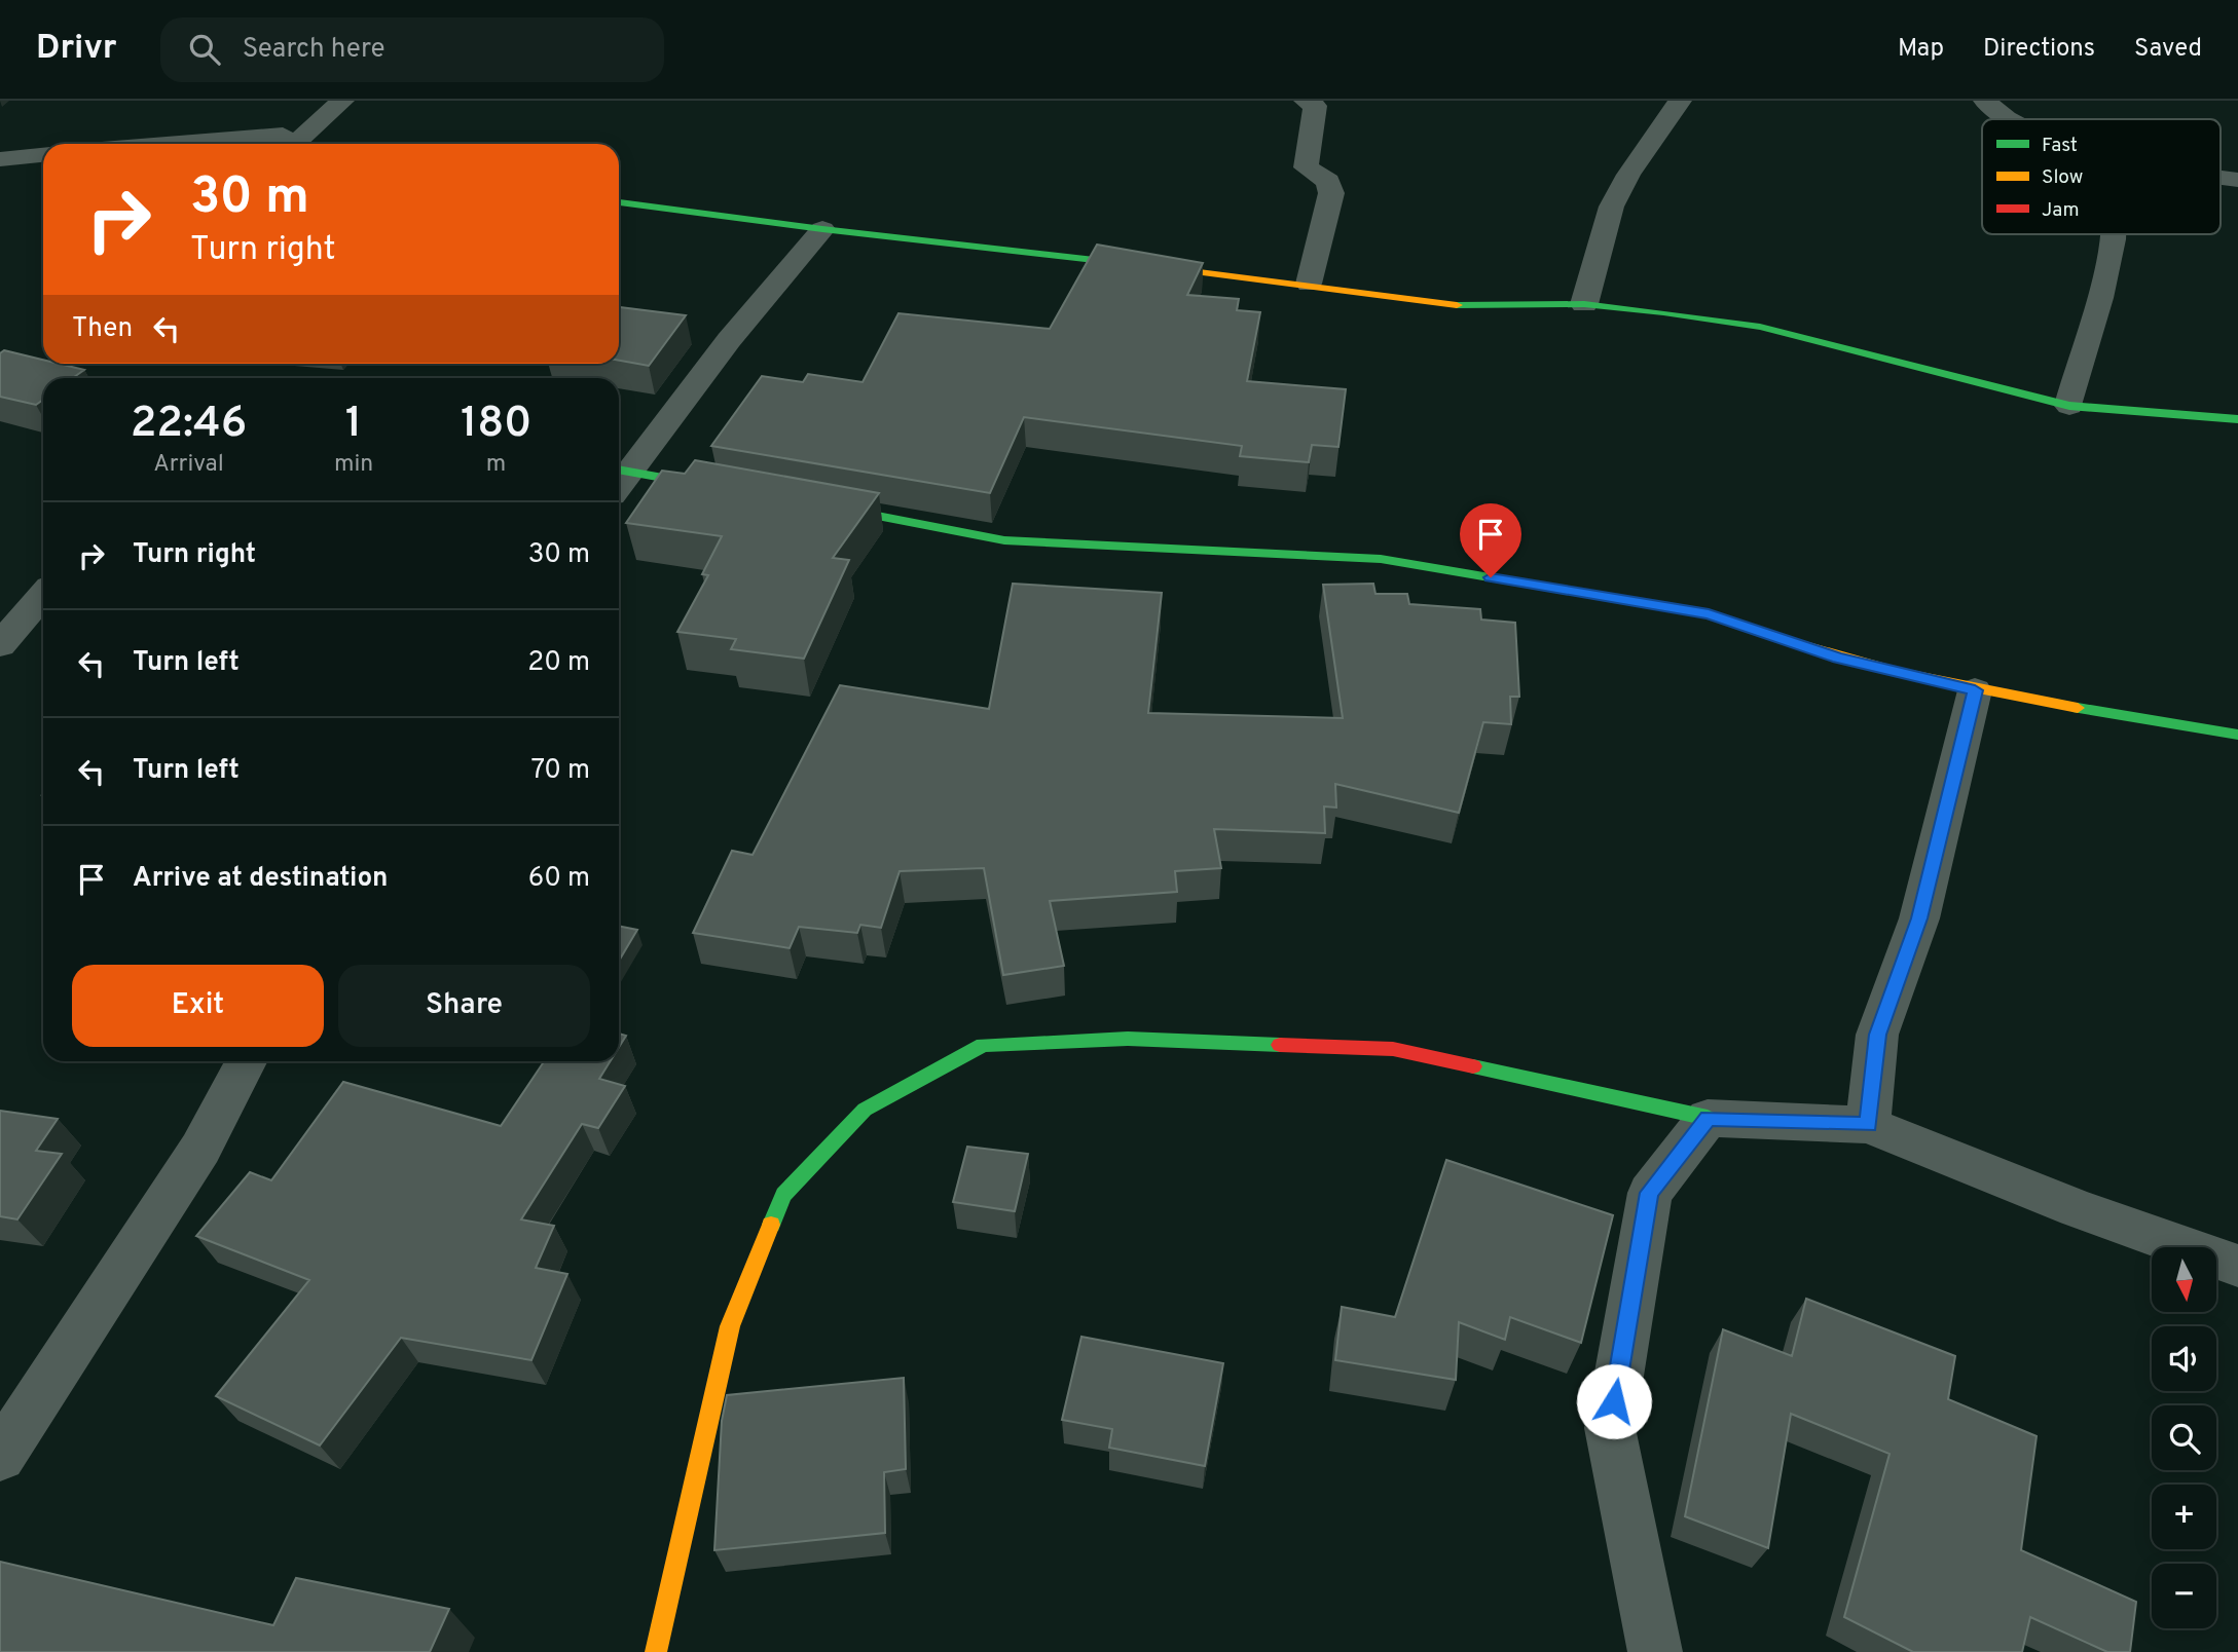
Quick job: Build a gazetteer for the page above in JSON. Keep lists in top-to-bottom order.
{
  "legend": ["Fast", "Slow", "Jam"],
  "north": "bottom",
  "page": {
    "header": "Drivr",
    "search": "Search here",
    "nav": ["Map", "Directions", "Saved"],
    "turn": ["30 m", "Turn right"],
    "then": "Then",
    "eta": [
      "22:46",
      "Arrival",
      "1",
      "min",
      "180",
      "m"
    ],
    "list": [
      {
        "name": "Turn right",
        "value": "30 m"
      },
      {
        "name": "Turn left",
        "value": "20 m"
      },
      {
        "name": "Turn left",
        "value": "70 m"
      },
      {
        "name": "Arrive at destination",
        "value": "60 m"
      }
    ],
    "buttons": ["Exit", "Share"],
    "map_buttons": ["+", "−"]
  }
}
